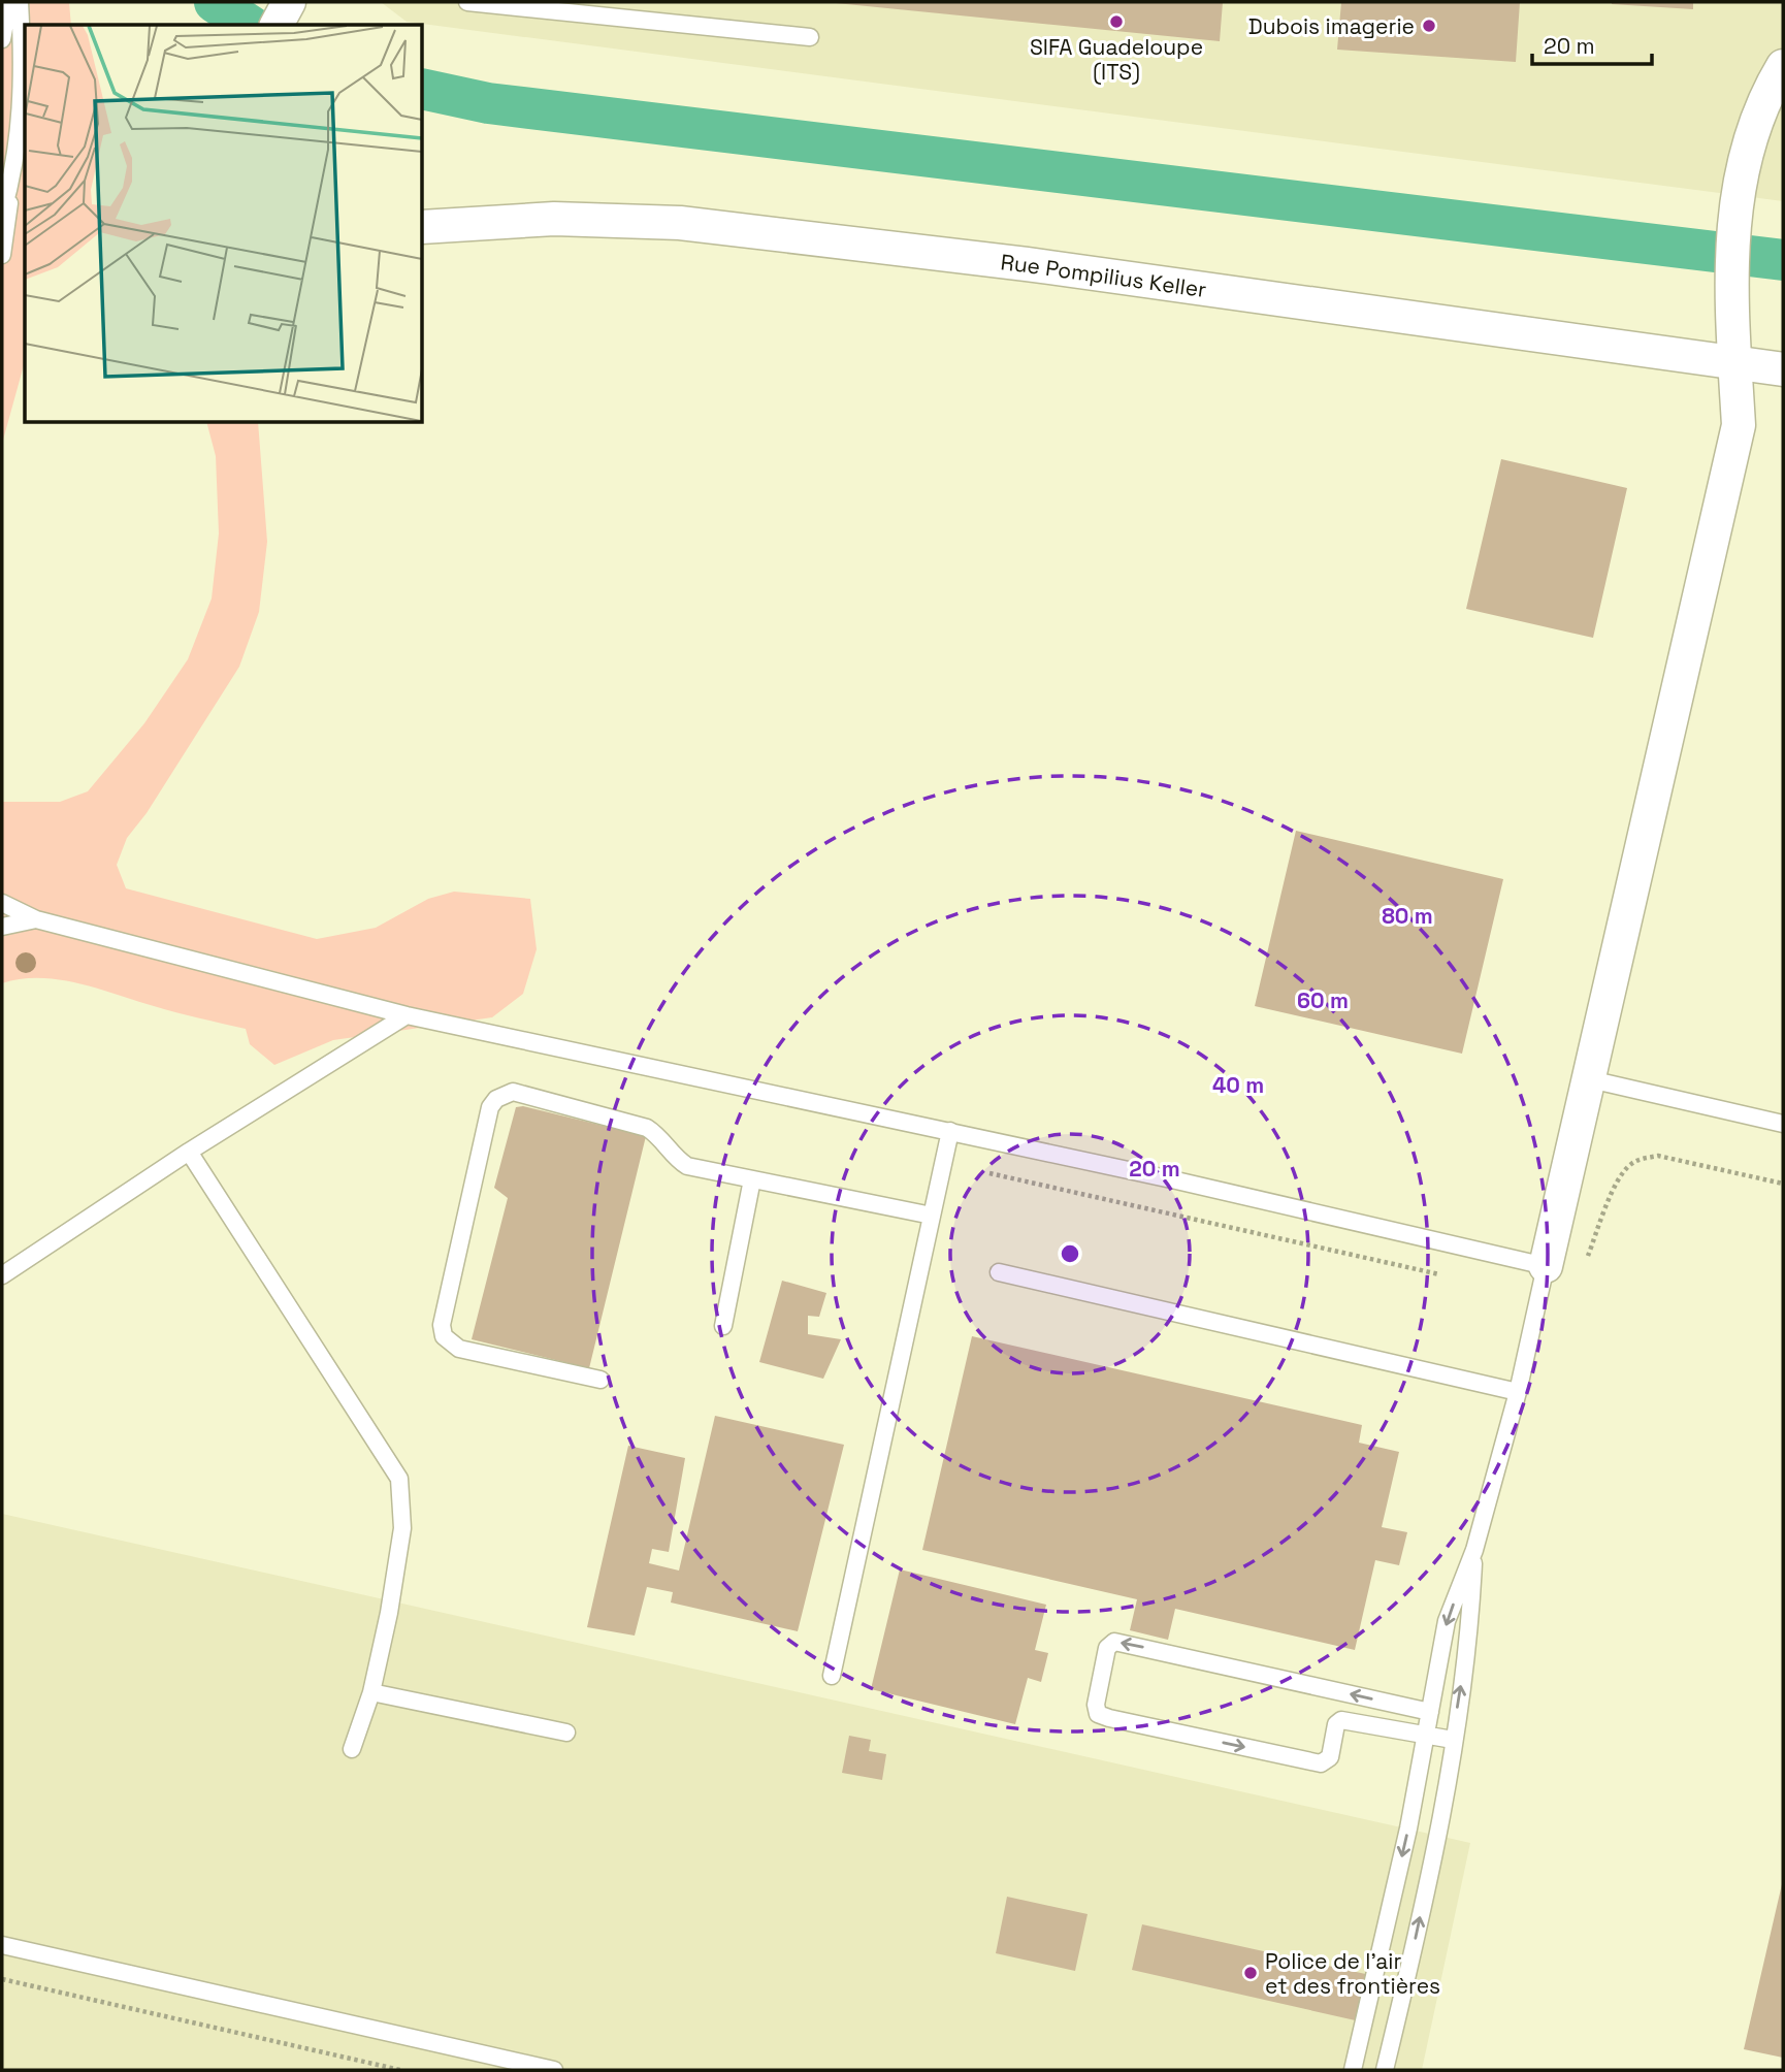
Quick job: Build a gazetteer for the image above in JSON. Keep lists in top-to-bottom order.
{
  "streets": {
    "street": ["Rue Pompilius Keller"]
  },
  "places": ["SIFA Guadeloupe (ITS)", "Dubois imagerie", "Police de l'air et des frontières"],
  "scale_bar": "20 m",
  "rings": [
    "80 m",
    "60 m",
    "40 m",
    "20 m"
  ]
}
